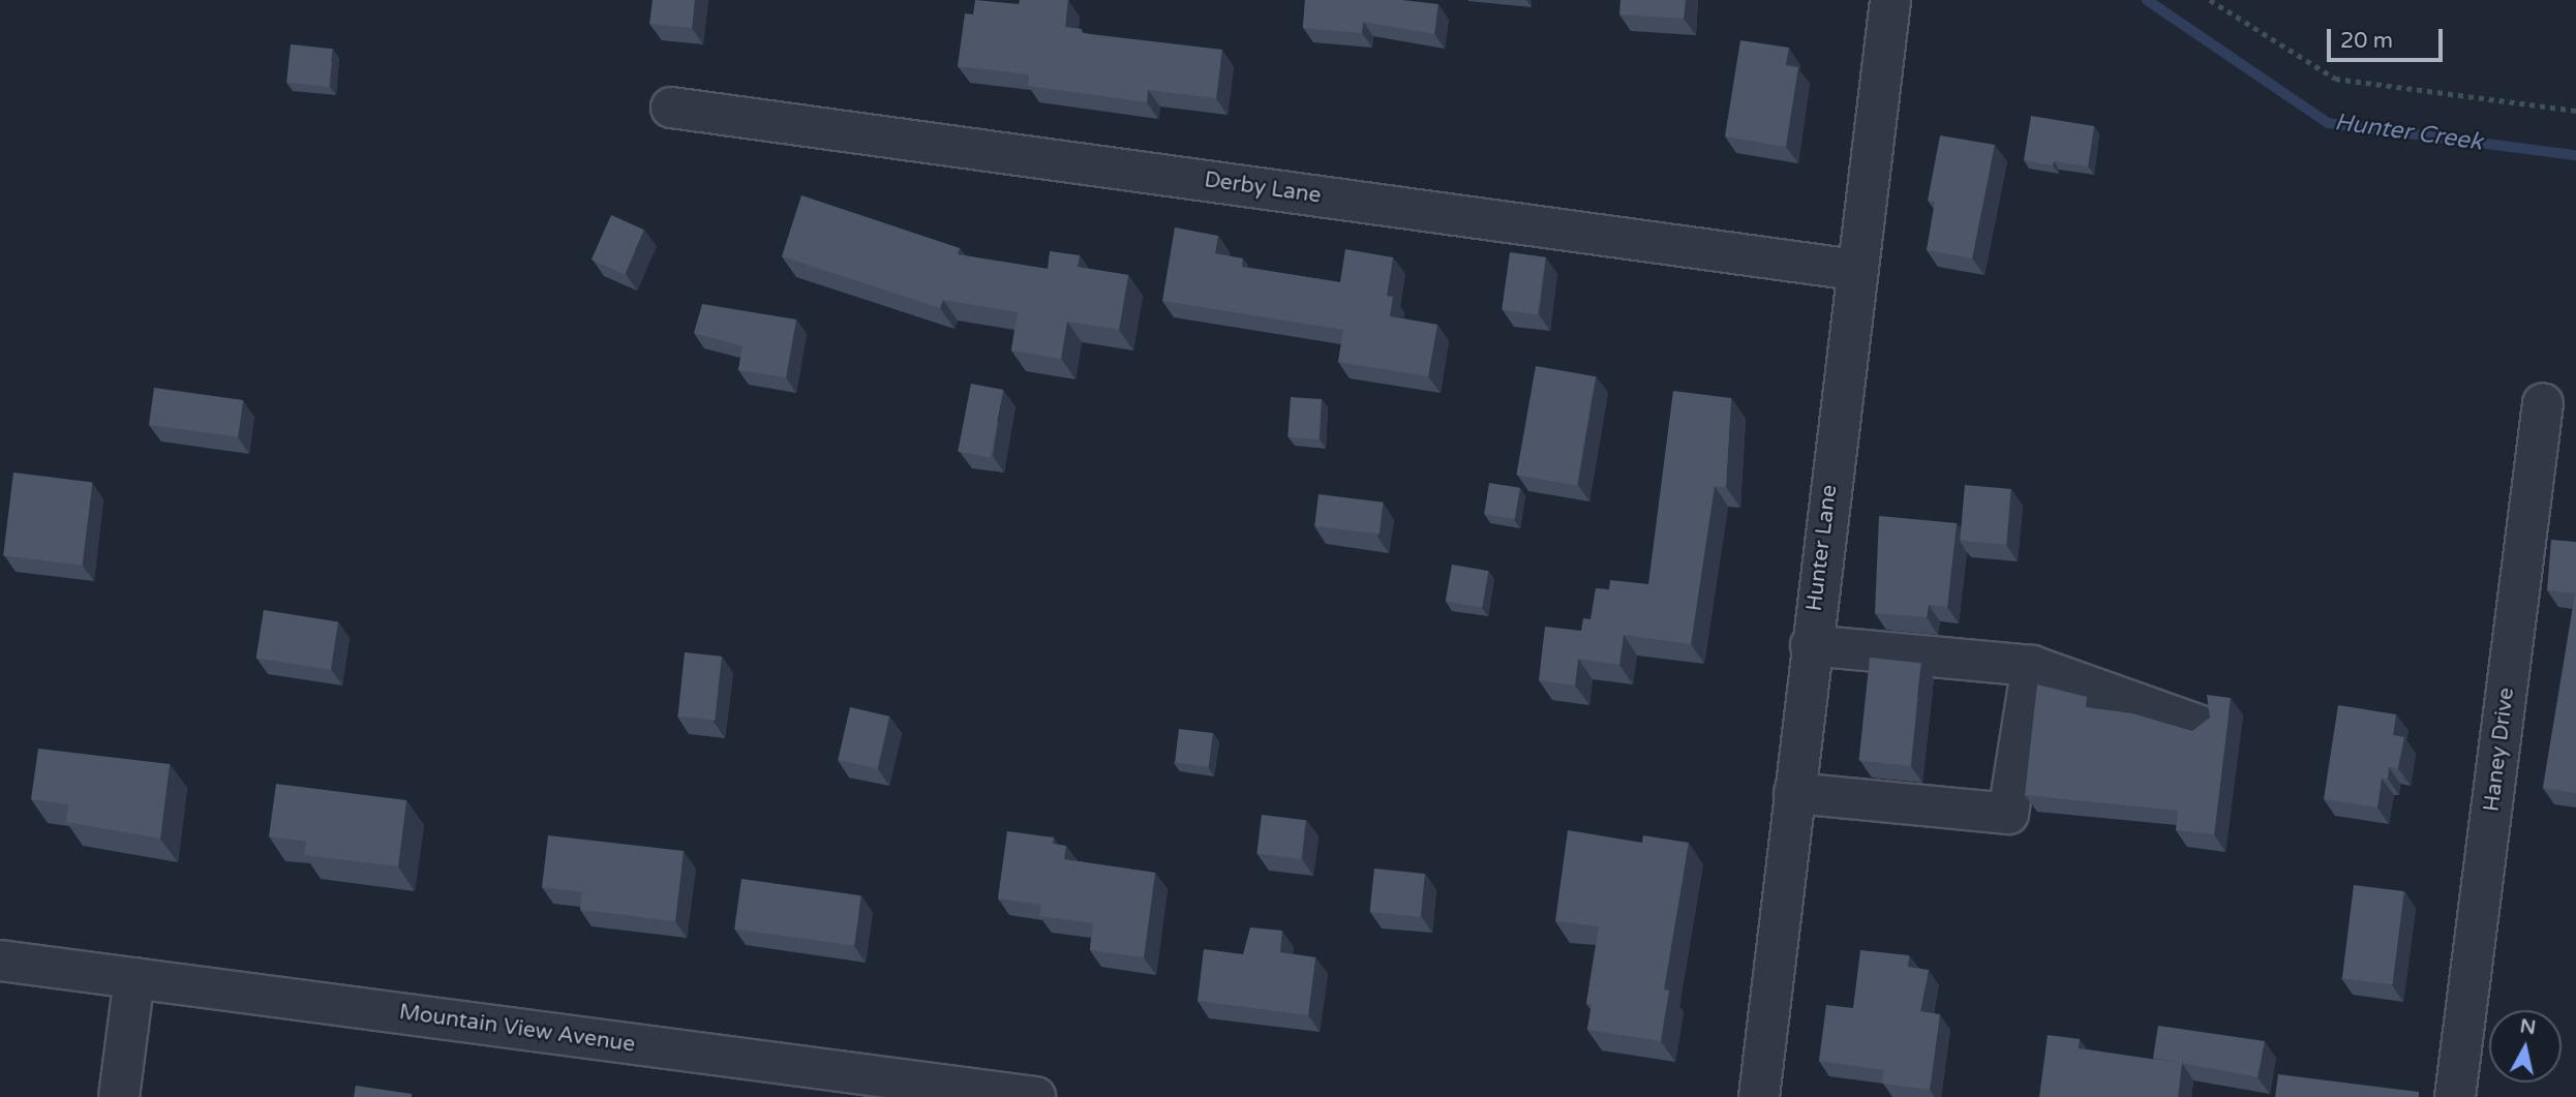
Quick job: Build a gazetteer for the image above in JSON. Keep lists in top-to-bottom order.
{
  "streets": {
    "street": [
      "Derby Lane",
      "Hunter Lane",
      "Haney Drive",
      "Mountain View Avenue"
    ]
  },
  "crossings": [
    ["Derby Lane", "Hunter Lane"]
  ],
  "water": ["Hunter Creek"],
  "scale_bar": "20 m",
  "north": "top"
}
